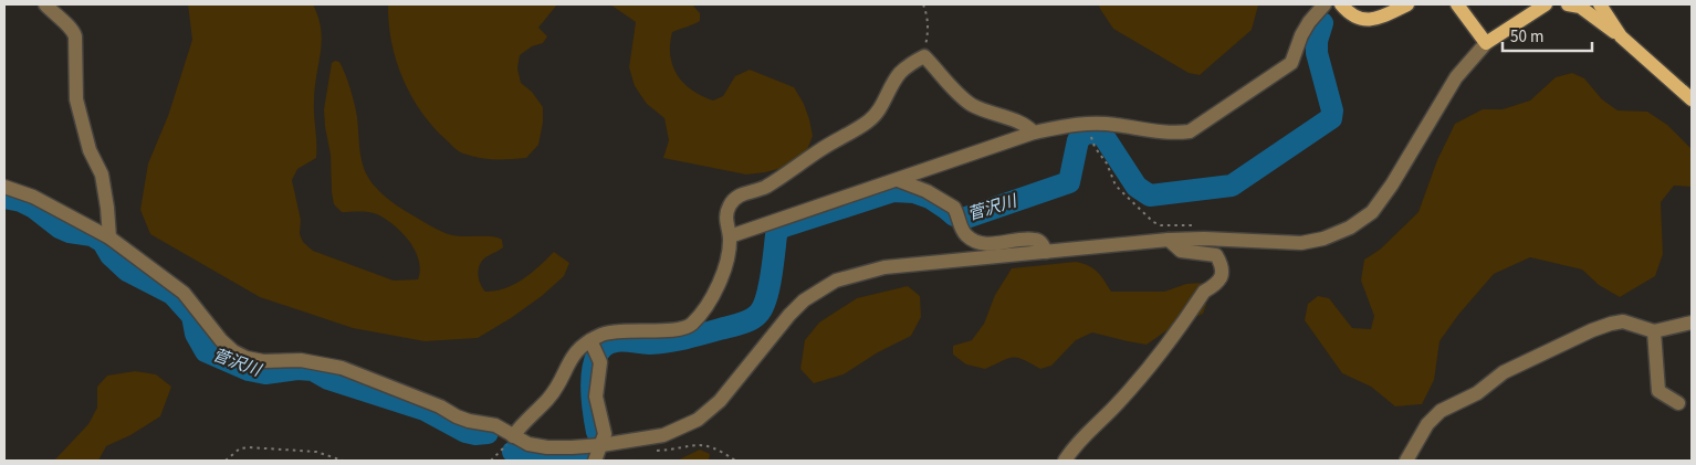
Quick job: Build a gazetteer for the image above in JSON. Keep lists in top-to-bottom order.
{
  "water": ["菅沢川"],
  "scale_bar": "50 m"
}
